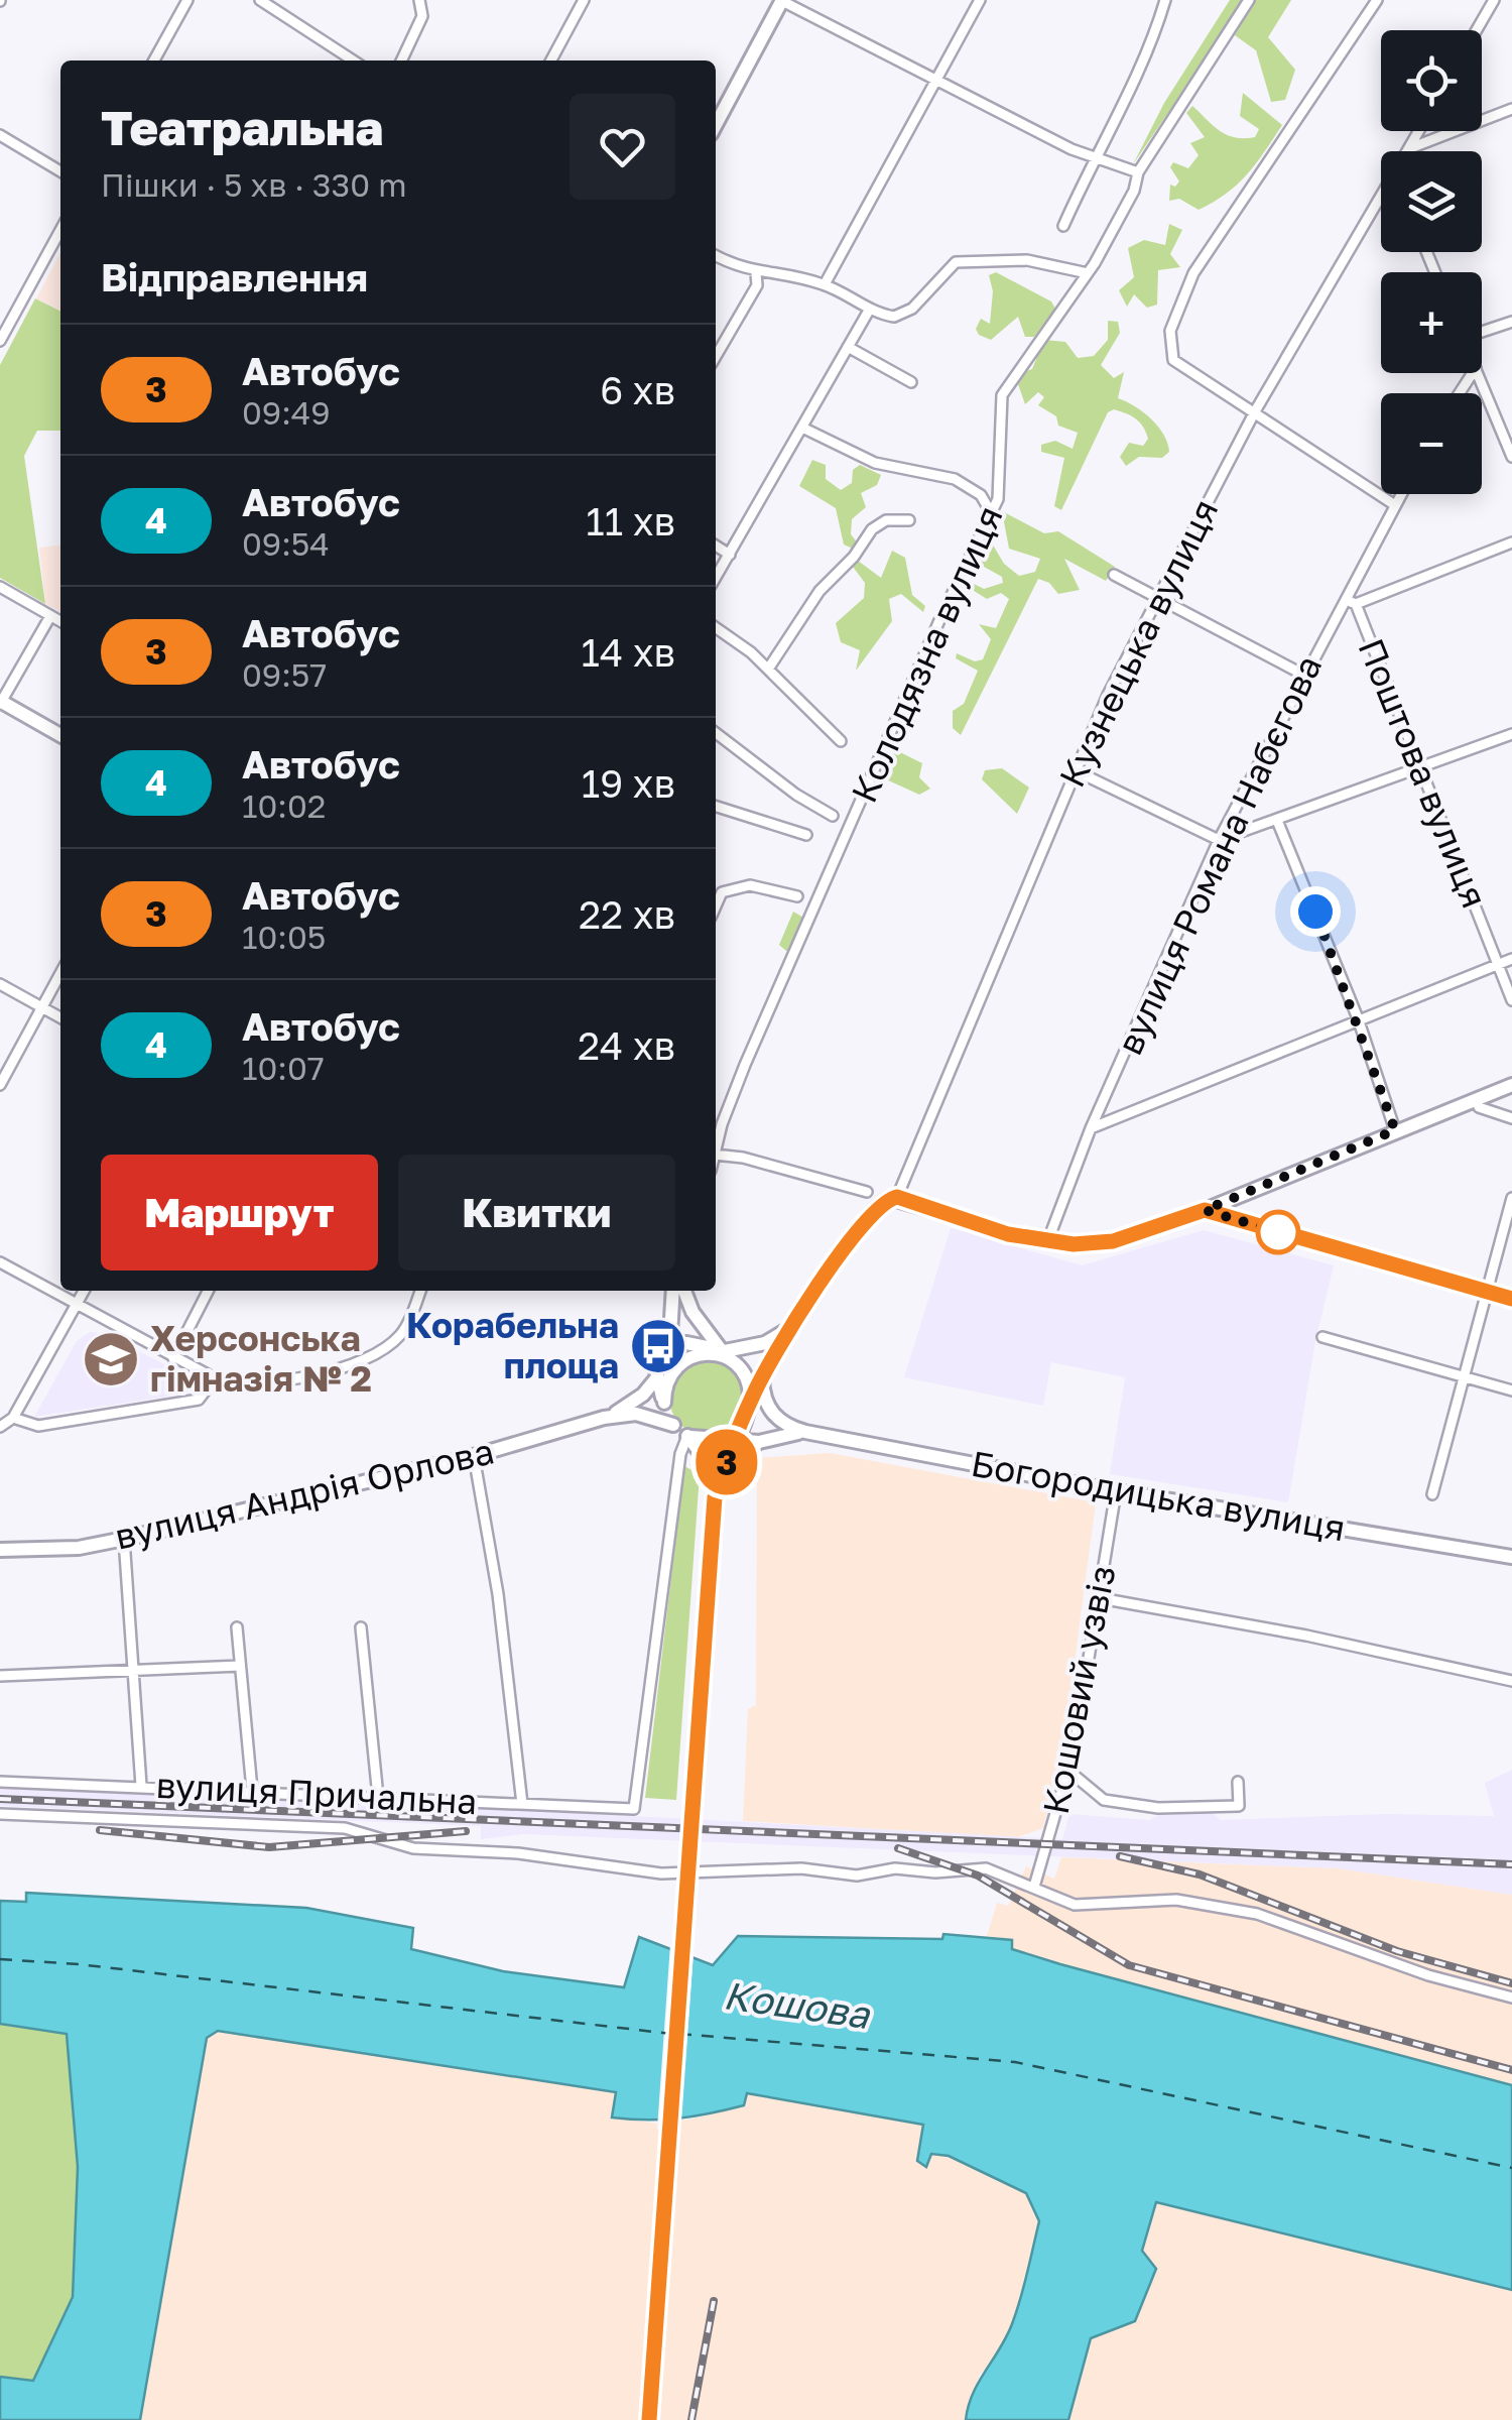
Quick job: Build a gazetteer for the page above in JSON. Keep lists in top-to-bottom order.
{
  "streets": {
    "street": [
      "Кузнецька вулиця",
      "Колодязна вулиця",
      "Поштова вулиця",
      "вулиця Романа Набєгова",
      "вулиця Андрія Орлова",
      "Богородицька вулиця",
      "Кошовий узвіз",
      "вулиця Причальна"
    ]
  },
  "crossings": [
    ["вулиця Андрія Орлова", "Богородицька вулиця"],
    ["вулиця Андрія Орлова", "вулиця Причальна"],
    ["Богородицька вулиця", "Кошовий узвіз"],
    ["Богородицька вулиця", "вулиця Причальна"]
  ],
  "water": ["Кошова"],
  "places": {
    "bus stop": ["Корабельна площа"],
    "school or university": ["Херсонська гімназія № 2"]
  },
  "lines": ["bus line 3"],
  "page": {
    "on_map": "3",
    "map_buttons": ["+", "−"],
    "heading": [
      ["Театральна", "Пішки · 5 хв · 330 m"],
      "Відправлення"
    ],
    "list": [
      {
        "mark": "3",
        "name": "Автобус",
        "note": "09:49",
        "value": "6 хв"
      },
      {
        "mark": "4",
        "name": "Автобус",
        "note": "09:54",
        "value": "11 хв"
      },
      {
        "mark": "3",
        "name": "Автобус",
        "note": "09:57",
        "value": "14 хв"
      },
      {
        "mark": "4",
        "name": "Автобус",
        "note": "10:02",
        "value": "19 хв"
      },
      {
        "mark": "3",
        "name": "Автобус",
        "note": "10:05",
        "value": "22 хв"
      },
      {
        "mark": "4",
        "name": "Автобус",
        "note": "10:07",
        "value": "24 хв"
      }
    ],
    "buttons": ["Маршрут", "Квитки"]
  }
}
